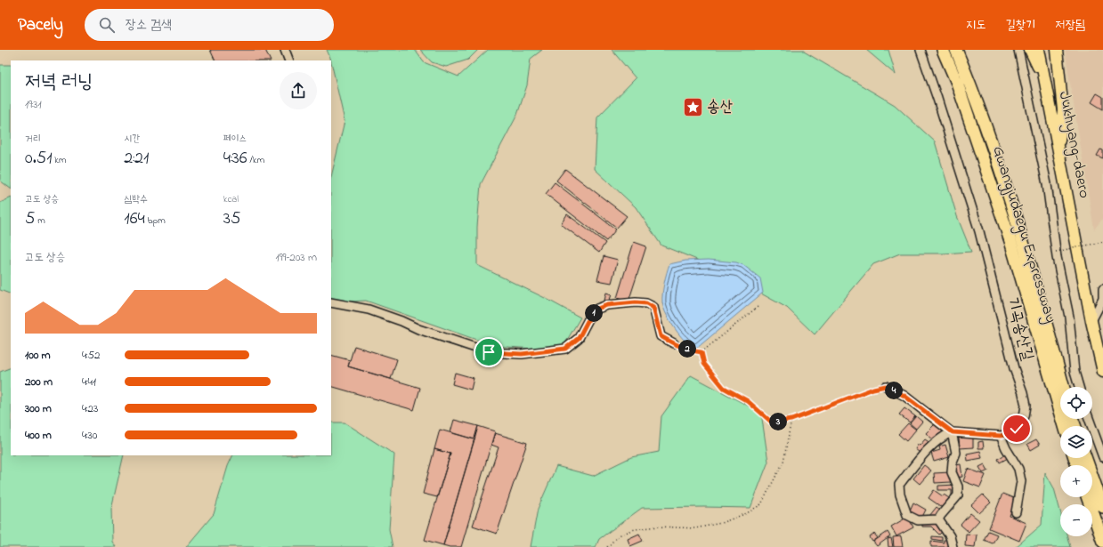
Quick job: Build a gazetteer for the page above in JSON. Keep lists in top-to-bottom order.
{
  "streets": {
    "highway": ["Gwangjudaegu Expressway"],
    "main road": ["Jukhyang-daero"],
    "street": ["기곡송산길"]
  },
  "places": {
    "place": ["송산"]
  },
  "page": {
    "header": "Pacely",
    "search": "장소 검색",
    "nav": ["지도", "길찾기", "저장됨"],
    "heading": ["저녁 러닝", "19:31"],
    "stats": [
      ["거리", "0.51 km"],
      ["시간", "2:21"],
      ["페이스", "4:36 /km"],
      ["고도 상승", "5 m"],
      ["심박수", "164 bpm"],
      ["kcal", "35"]
    ],
    "chart": ["고도 상승", "199–203 m"],
    "pins": [
      "1",
      "2",
      "4",
      "3"
    ],
    "list": [
      {
        "name": "100 m",
        "note": "4:52"
      },
      {
        "name": "200 m",
        "note": "4:41"
      },
      {
        "name": "300 m",
        "note": "4:23"
      },
      {
        "name": "400 m",
        "note": "4:30"
      }
    ],
    "map_buttons": ["+", "−"]
  }
}
